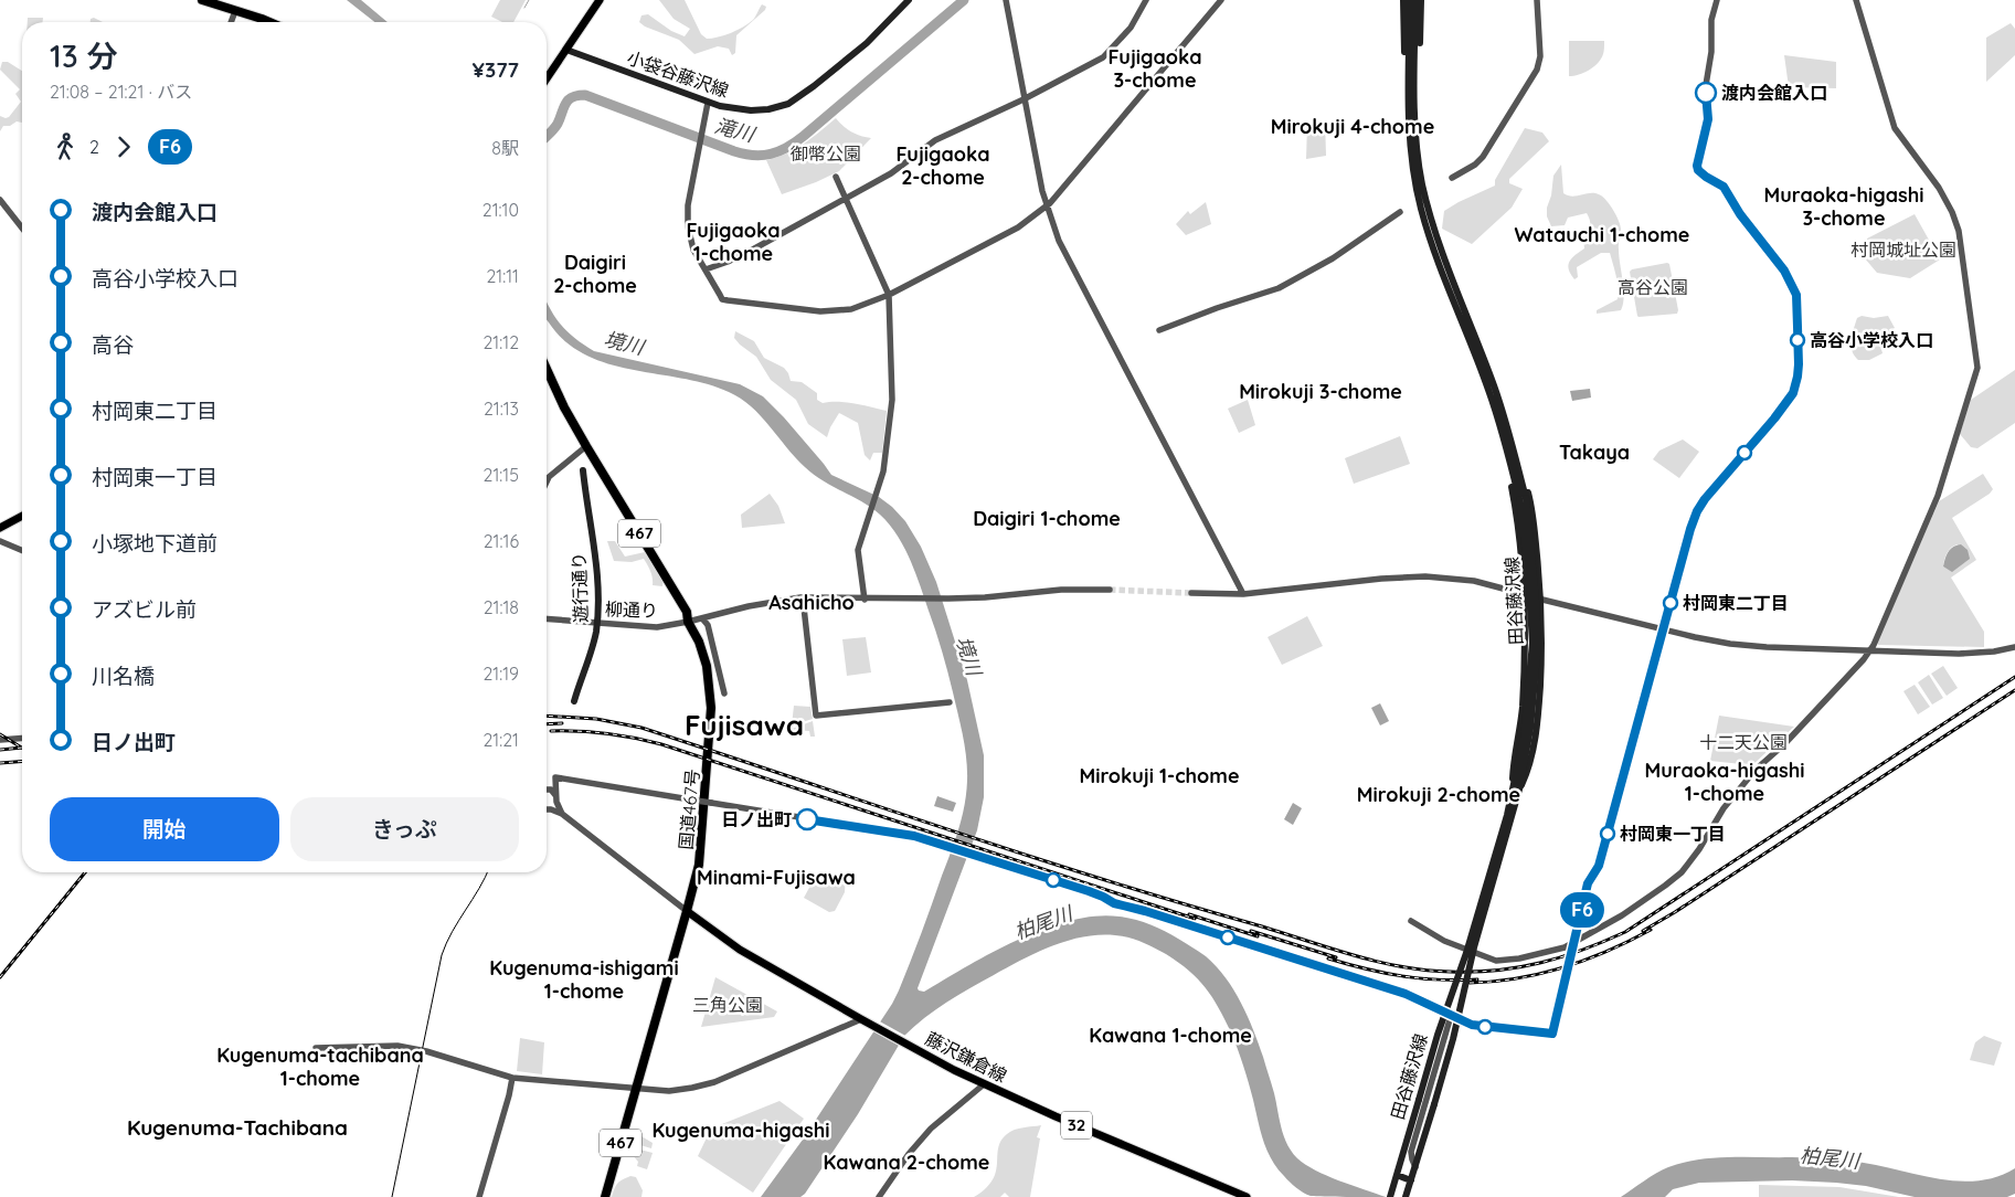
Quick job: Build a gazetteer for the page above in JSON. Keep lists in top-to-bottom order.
{
  "streets": {
    "highway": ["467", "国道467号"],
    "main road": [
      "小袋谷藤沢線",
      "遊行通り",
      "田谷藤沢線",
      "藤沢鎌倉線",
      "32"
    ],
    "street": ["柳通り"]
  },
  "crossings": [
    ["遊行通り", "柳通り"],
    ["柳通り", "国道467号"],
    ["国道467号", "藤沢鎌倉線"]
  ],
  "districts": [
    "Fujigaoka 3-chome",
    "Mirokuji 4-chome",
    "Fujigaoka 2-chome",
    "Muraoka-higashi 3-chome",
    "Fujigaoka 1-chome",
    "Watauchi 1-chome",
    "Daigiri 2-chome",
    "Mirokuji 3-chome",
    "Takaya",
    "Daigiri 1-chome",
    "Asahicho",
    "Fujisawa",
    "Muraoka-higashi 1-chome",
    "Mirokuji 1-chome",
    "Mirokuji 2-chome",
    "Minami-Fujisawa",
    "Kugenuma-ishigami 1-chome",
    "Kawana 1-chome",
    "Kugenuma-tachibana 1-chome",
    "Kugenuma-Tachibana",
    "Kugenuma-higashi",
    "Kawana 2-chome"
  ],
  "water": ["滝川", "境川", "柏尾川"],
  "parks": [
    "御幣公園",
    "村岡城址公園",
    "高谷公園",
    "十二天公園",
    "三角公園"
  ],
  "places": [
    "渡内会館入口",
    "高谷小学校入口",
    "村岡東二丁目",
    "日ノ出町",
    "村岡東一丁目"
  ],
  "lines": ["bus line F6"],
  "page": {
    "on_map": "F6",
    "heading": ["13 分", "21:08 – 21:21 · バス", "¥377"],
    "legs": ["2", "F6", "8駅"],
    "list": [
      {
        "name": "渡内会館入口",
        "value": "21:10"
      },
      {
        "name": "高谷小学校入口",
        "value": "21:11"
      },
      {
        "name": "高谷",
        "value": "21:12"
      },
      {
        "name": "村岡東二丁目",
        "value": "21:13"
      },
      {
        "name": "村岡東一丁目",
        "value": "21:15"
      },
      {
        "name": "小塚地下道前",
        "value": "21:16"
      },
      {
        "name": "アズビル前",
        "value": "21:18"
      },
      {
        "name": "川名橋",
        "value": "21:19"
      },
      {
        "name": "日ノ出町",
        "value": "21:21"
      }
    ],
    "buttons": ["開始", "きっぷ"]
  }
}
